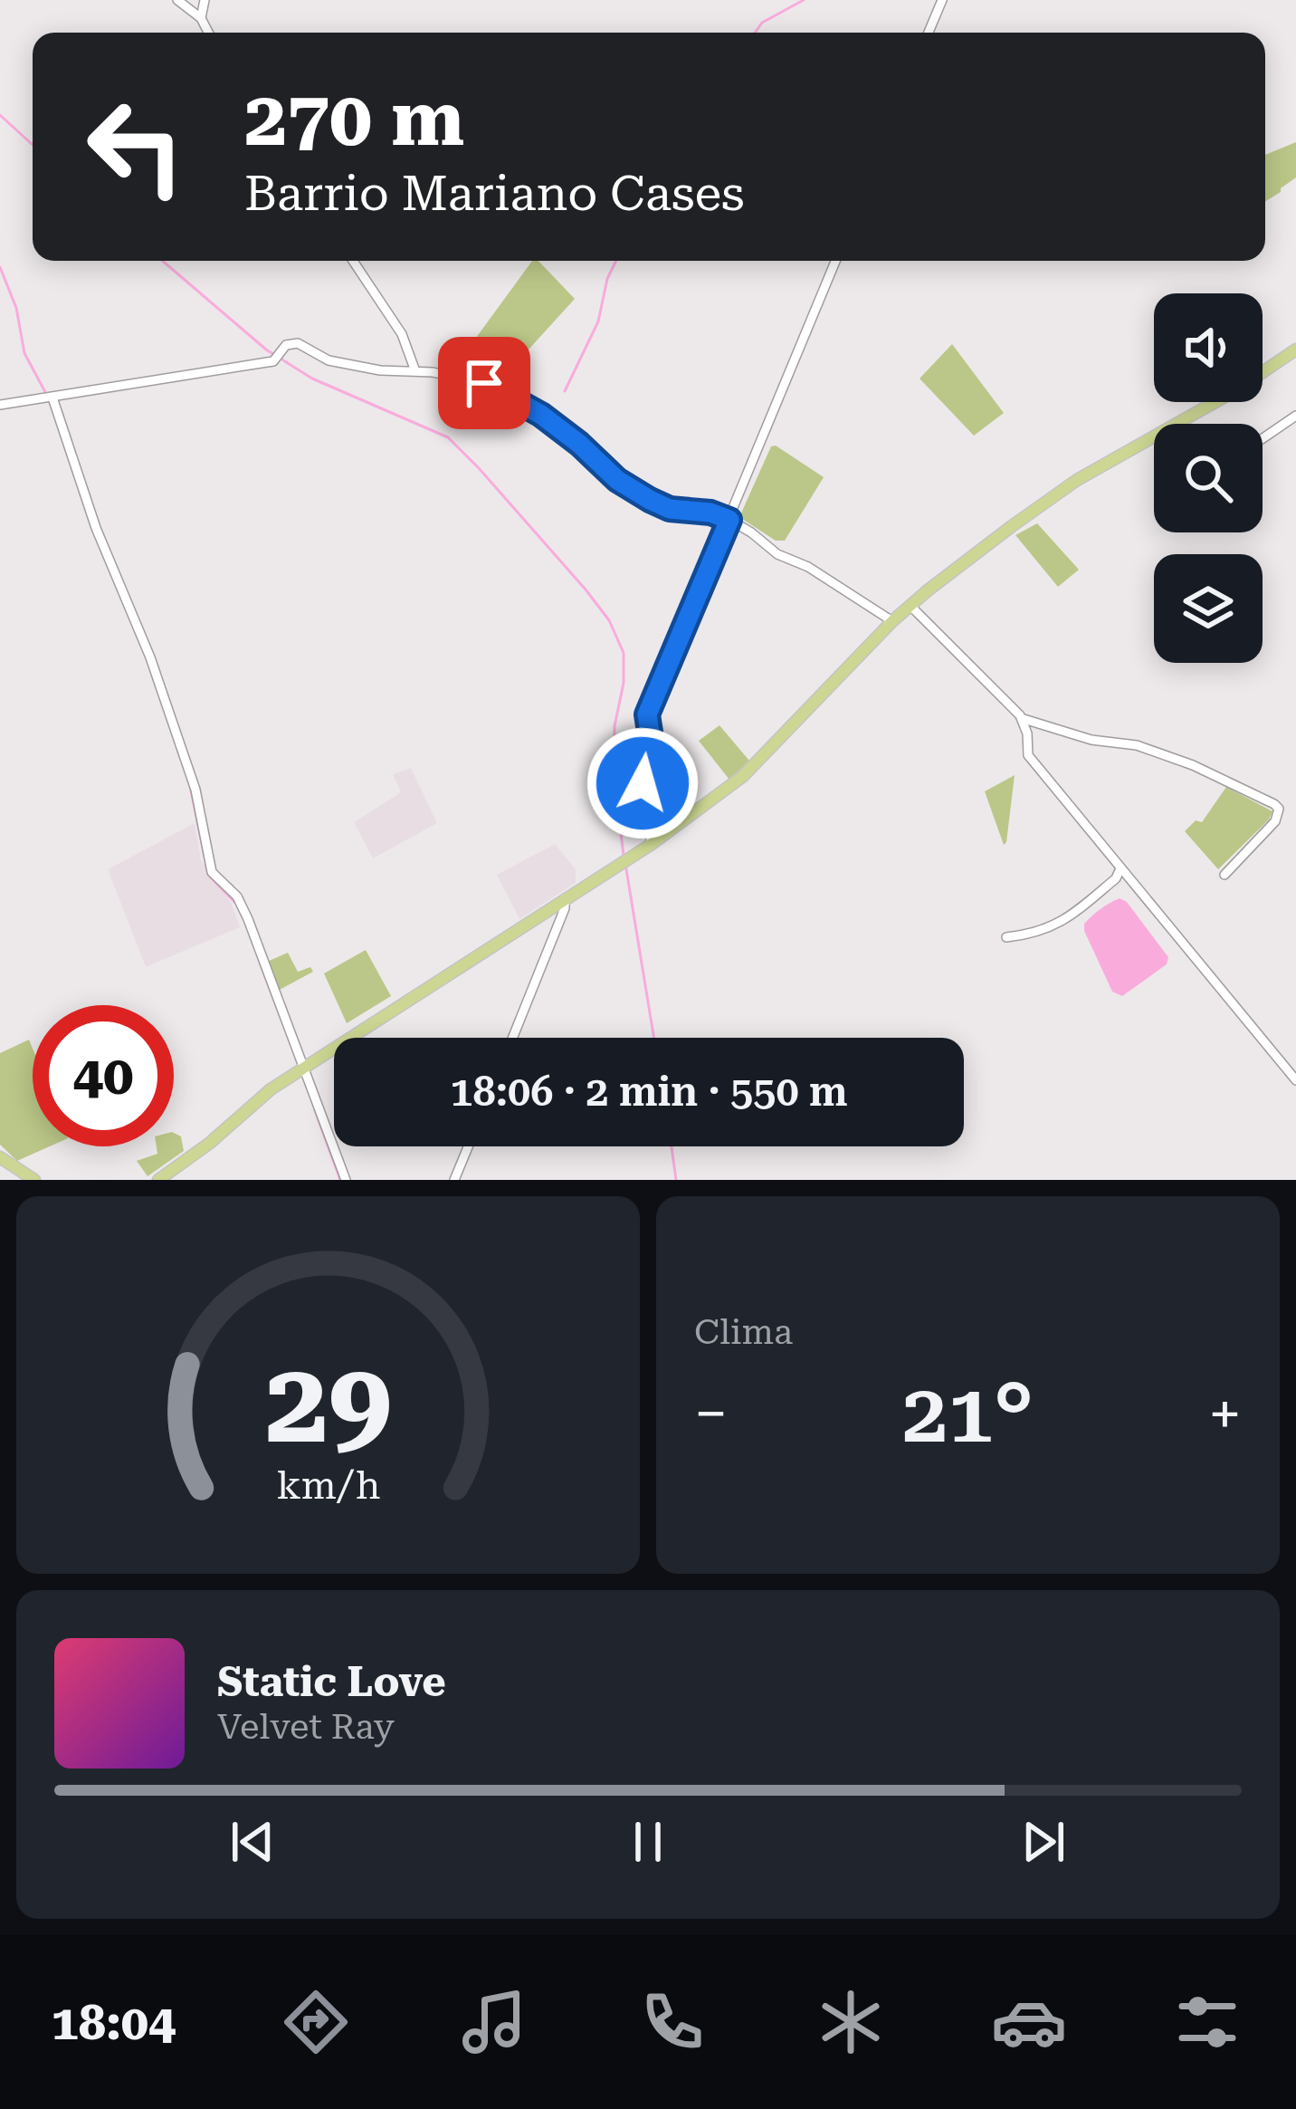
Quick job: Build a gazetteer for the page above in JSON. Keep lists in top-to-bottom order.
{
  "page": {
    "turn": ["270 m", "Barrio Mariano Cases"],
    "limit": "40",
    "trip": "18:06 · 2 min · 550 m",
    "tile": "Clima",
    "heat": ["−", "21°", "+"],
    "song": ["Static Love", "Velvet Ray"],
    "tabs": "18:04",
    "gauge": ["29", "km/h"]
  }
}
